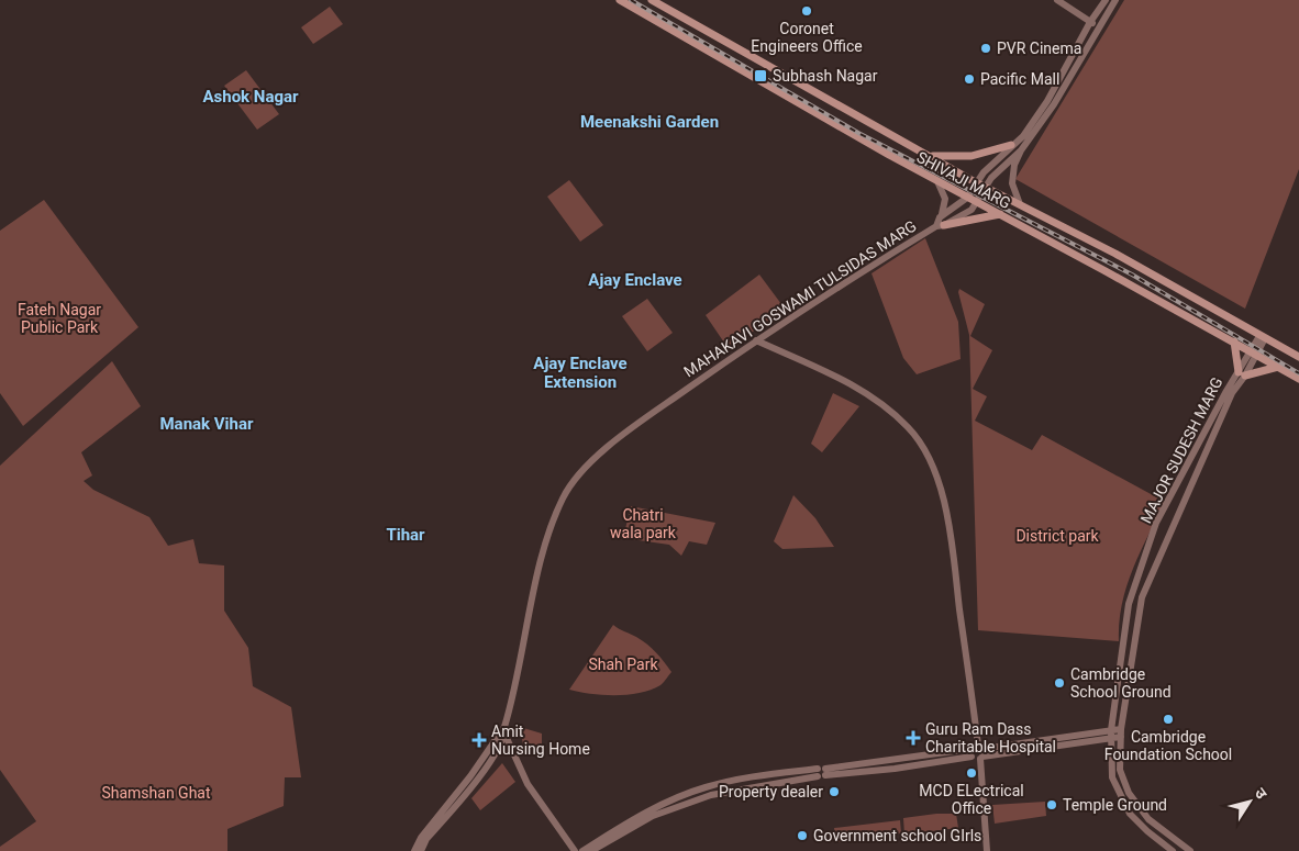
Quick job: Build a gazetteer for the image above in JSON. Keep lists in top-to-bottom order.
{
  "streets": {
    "main road": ["SHIVAJI MARG"],
    "street": ["MAHAKAVI GOSWAMI TULSIDAS MARG", "MAJOR SUDESH MARG"]
  },
  "crossings": [
    ["SHIVAJI MARG", "MAHAKAVI GOSWAMI TULSIDAS MARG"],
    ["SHIVAJI MARG", "MAJOR SUDESH MARG"]
  ],
  "districts": [
    "Ashok Nagar",
    "Meenakshi Garden",
    "Ajay Enclave",
    "Ajay Enclave Extension",
    "Manak Vihar",
    "Tihar"
  ],
  "parks": [
    "Fateh Nagar Public Park",
    "Chatri wala park",
    "District park",
    "Shah Park",
    "Shamshan Ghat"
  ],
  "places": {
    "other": [
      "Coronet Engineers Office",
      "PVR Cinema",
      "Pacific Mall",
      "Cambridge School Ground",
      "Cambridge Foundation School",
      "MCD ELectrical Office",
      "Property dealer",
      "Temple Ground",
      "Government school GIrls"
    ],
    "transit": ["Subhash Nagar"],
    "health": ["Guru Ram Dass Charitable Hospital", "Amit Nursing Home"]
  },
  "north": "top right"
}
